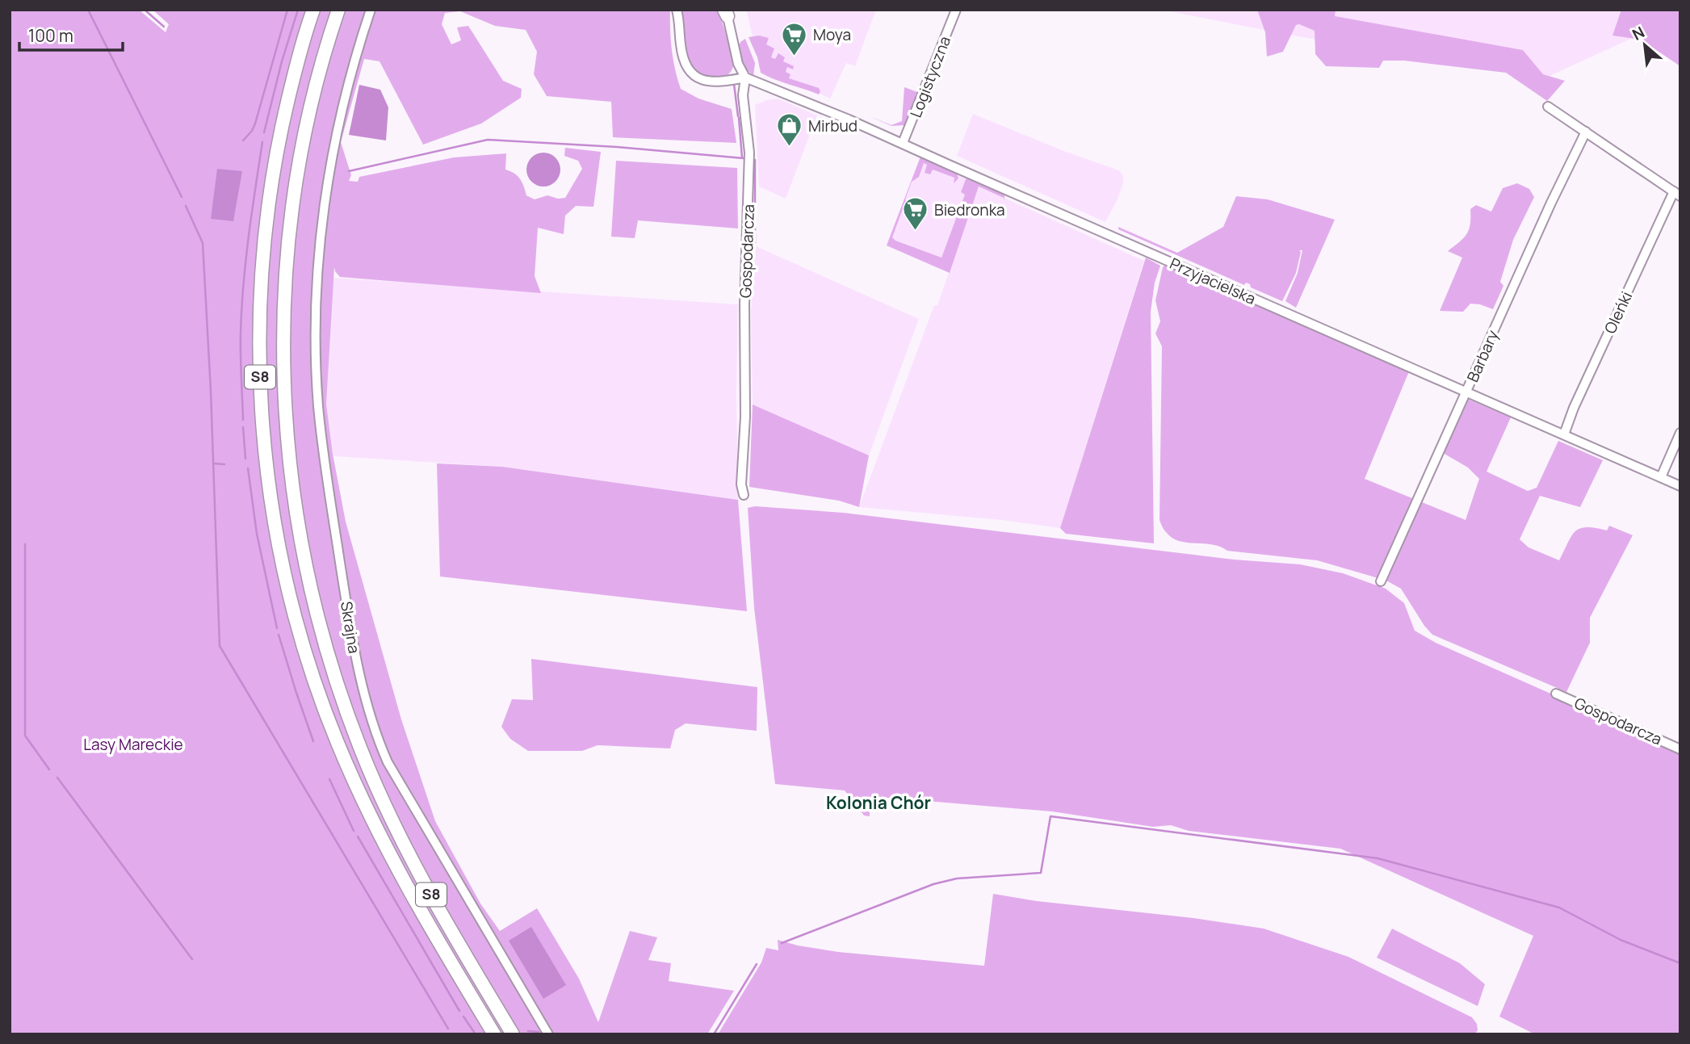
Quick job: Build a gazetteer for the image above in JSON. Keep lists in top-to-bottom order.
{
  "streets": {
    "highway": ["S8"],
    "street": [
      "Logistyczna",
      "Gospodarcza",
      "Przyjacielska",
      "Oleńki",
      "Barbary",
      "Skrajna"
    ]
  },
  "crossings": [
    ["Logistyczna", "Przyjacielska"],
    ["Gospodarcza", "Przyjacielska"],
    ["Przyjacielska", "Oleńki"],
    ["Przyjacielska", "Barbary"]
  ],
  "districts": ["Kolonia Chór"],
  "parks": ["Lasy Mareckie"],
  "places": {
    "supermarket": ["Moya", "Biedronka"],
    "shop": ["Mirbud"]
  },
  "scale_bar": "100 m",
  "north": "top left"
}
